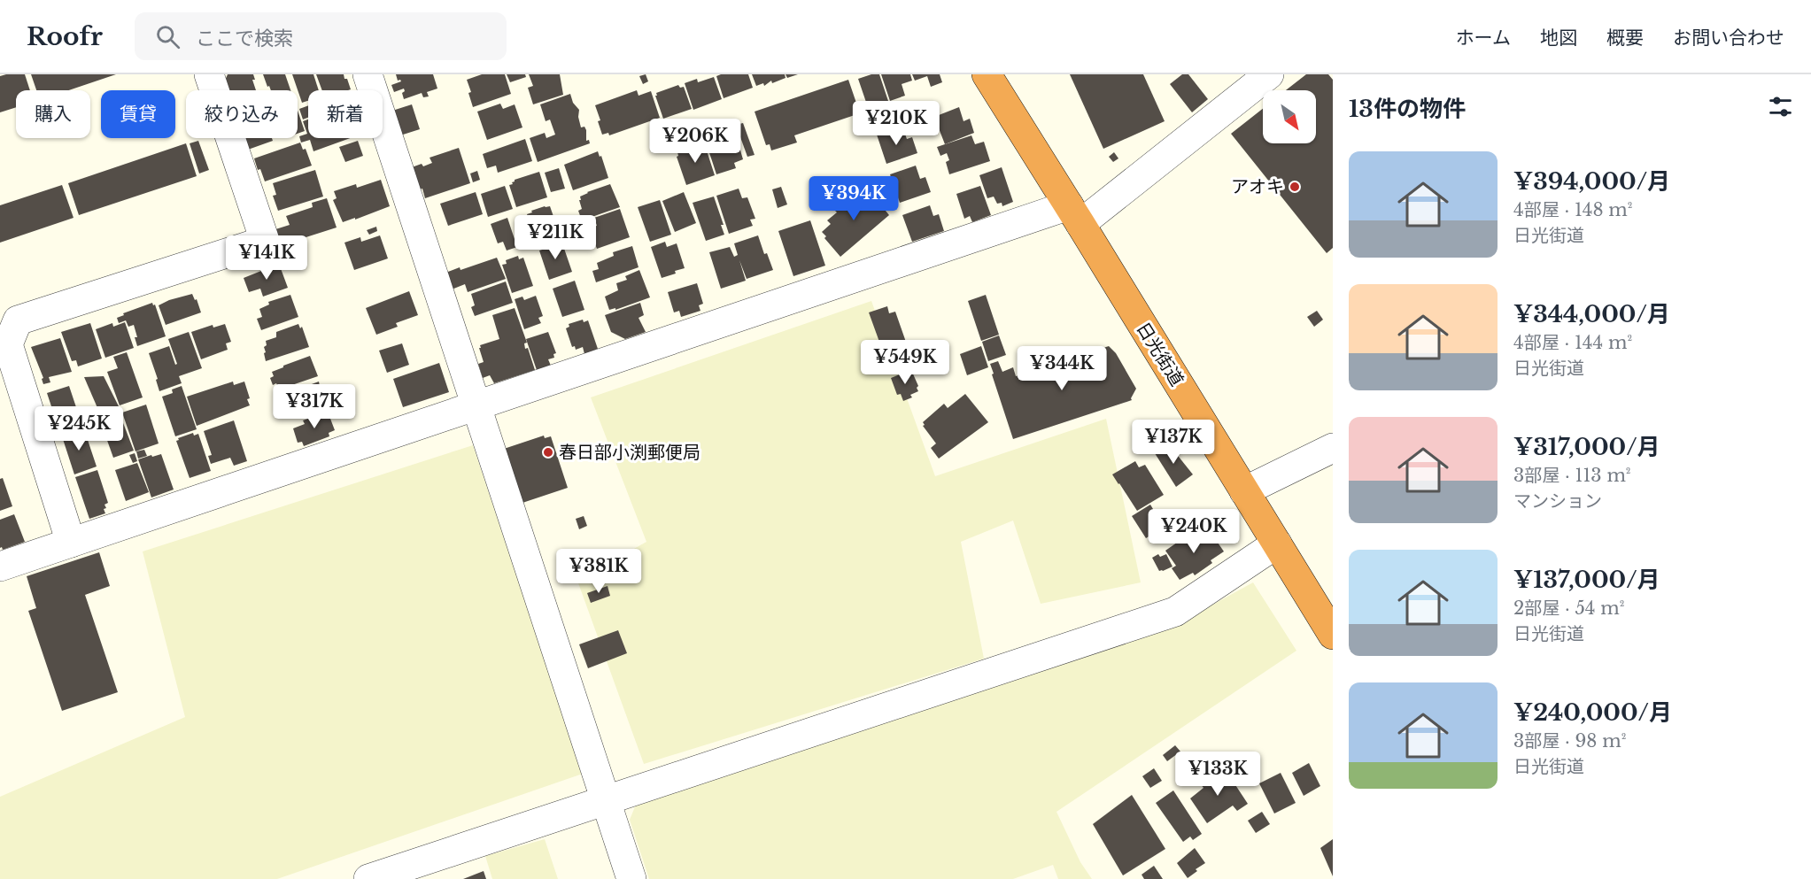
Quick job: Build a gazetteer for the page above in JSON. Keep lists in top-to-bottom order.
{
  "streets": {
    "highway": ["日光街道"]
  },
  "places": ["アオキ", "春日部小渕郵便局"],
  "north": "bottom right",
  "page": {
    "header": "Roofr",
    "search": "ここで検索",
    "nav": [
      "ホーム",
      "地図",
      "概要",
      "お問い合わせ"
    ],
    "heading": "13件の物件",
    "chip": [
      "購入",
      "賃貸",
      "絞り込み",
      "新着"
    ],
    "price": [
      "¥210K",
      "¥206K",
      "¥394K",
      "¥211K",
      "¥141K",
      "¥549K",
      "¥344K",
      "¥317K",
      "¥245K",
      "¥137K",
      "¥240K",
      "¥381K",
      "¥133K"
    ],
    "list": [
      {
        "name": "¥394,000/月",
        "note": "4部屋 · 148 m² · 日光街道"
      },
      {
        "name": "¥344,000/月",
        "note": "4部屋 · 144 m² · 日光街道"
      },
      {
        "name": "¥317,000/月",
        "note": "3部屋 · 113 m² · マンション"
      },
      {
        "name": "¥137,000/月",
        "note": "2部屋 · 54 m² · 日光街道"
      },
      {
        "name": "¥240,000/月",
        "note": "3部屋 · 98 m² · 日光街道"
      }
    ]
  }
}
